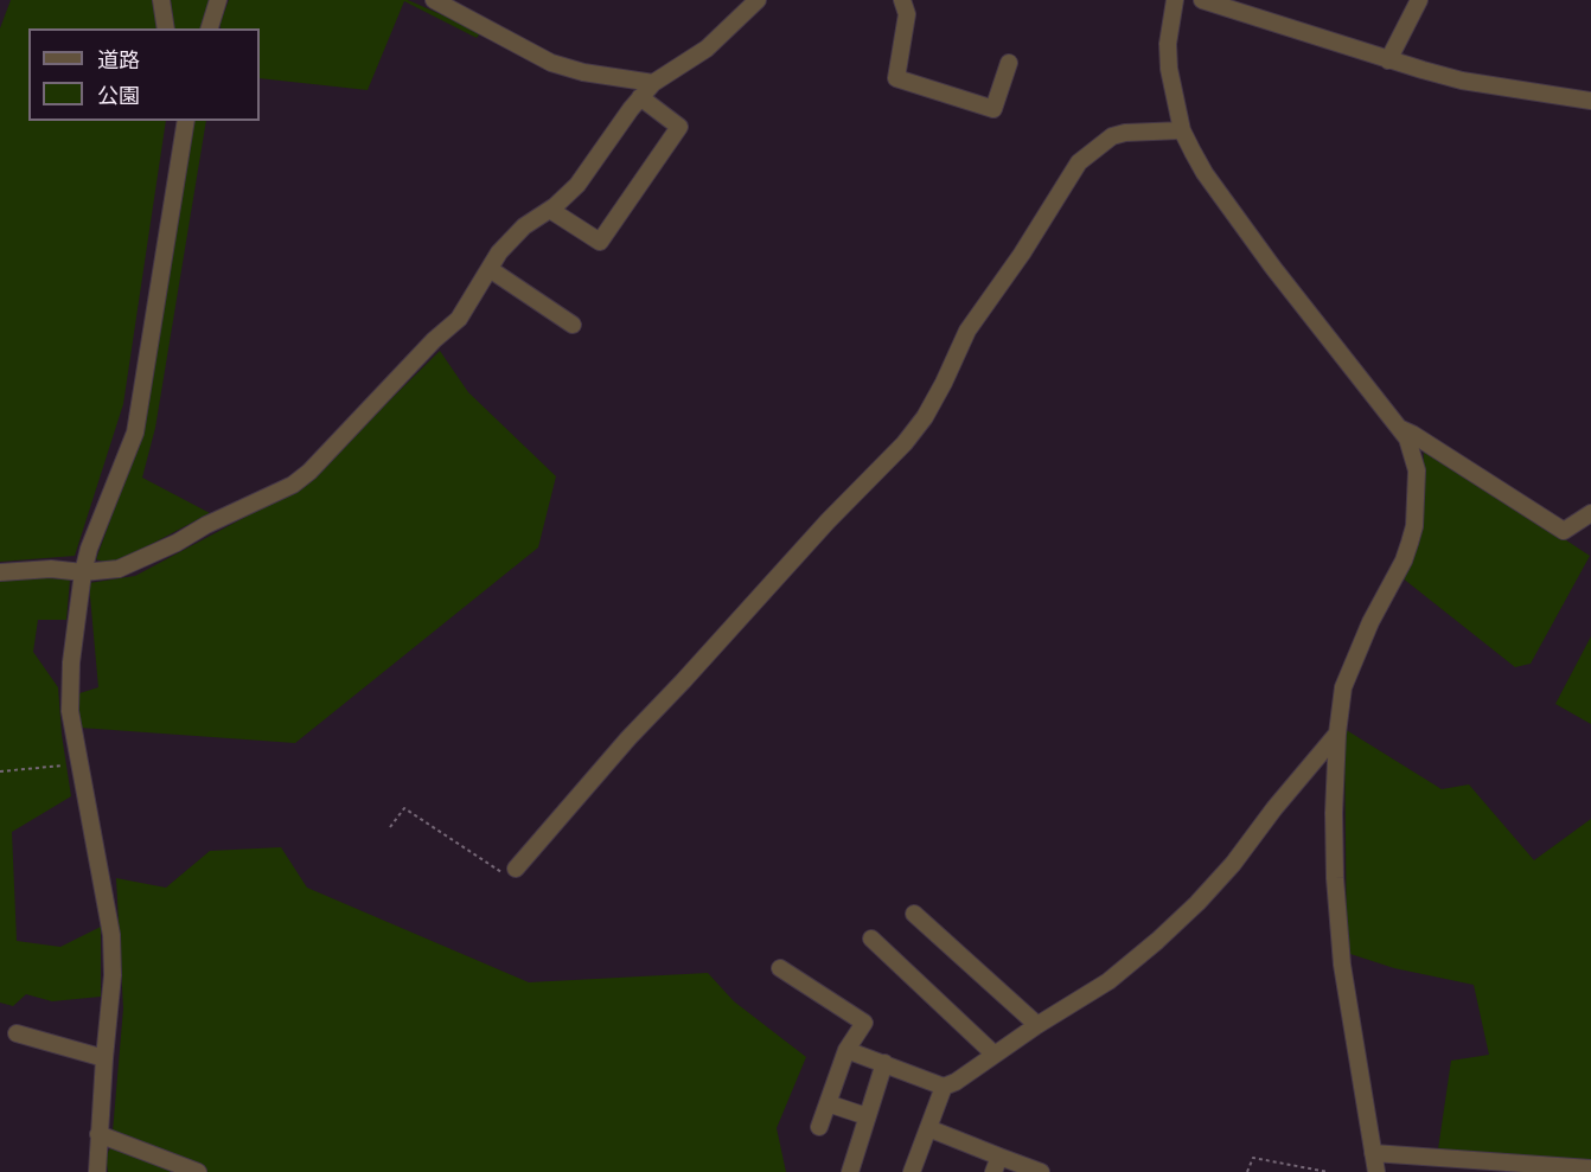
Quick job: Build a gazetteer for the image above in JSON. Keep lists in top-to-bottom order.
{
  "legend": ["道路", "公園"]
}
